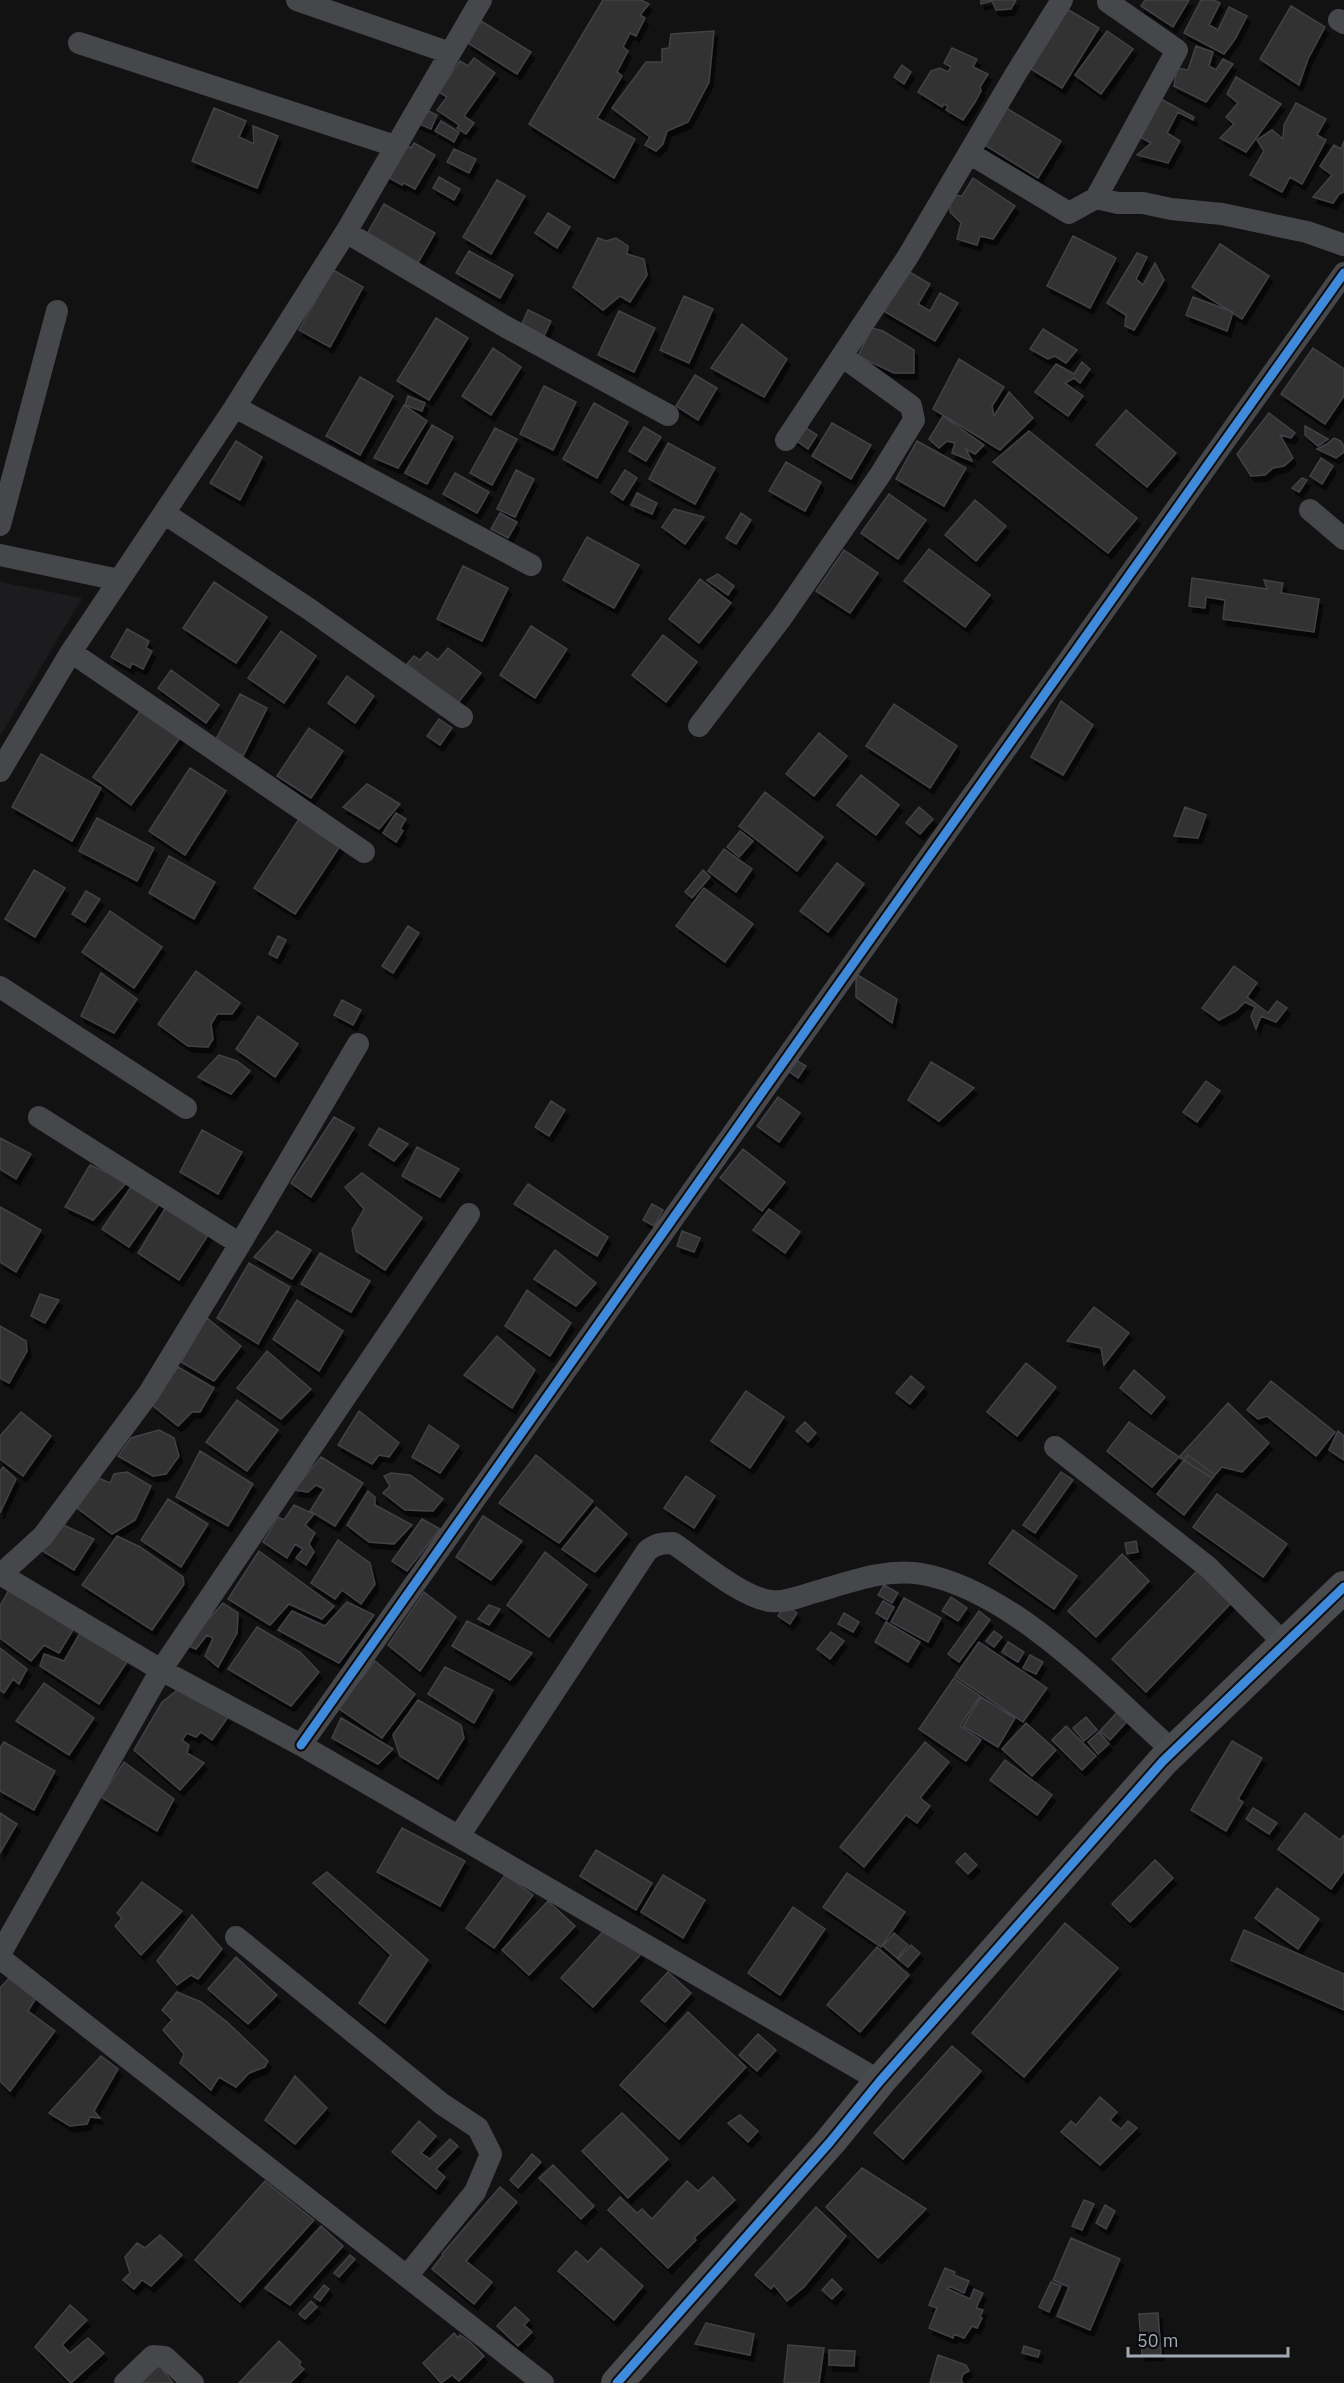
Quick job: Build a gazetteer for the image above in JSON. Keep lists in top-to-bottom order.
{
  "scale_bar": "50 m"
}
